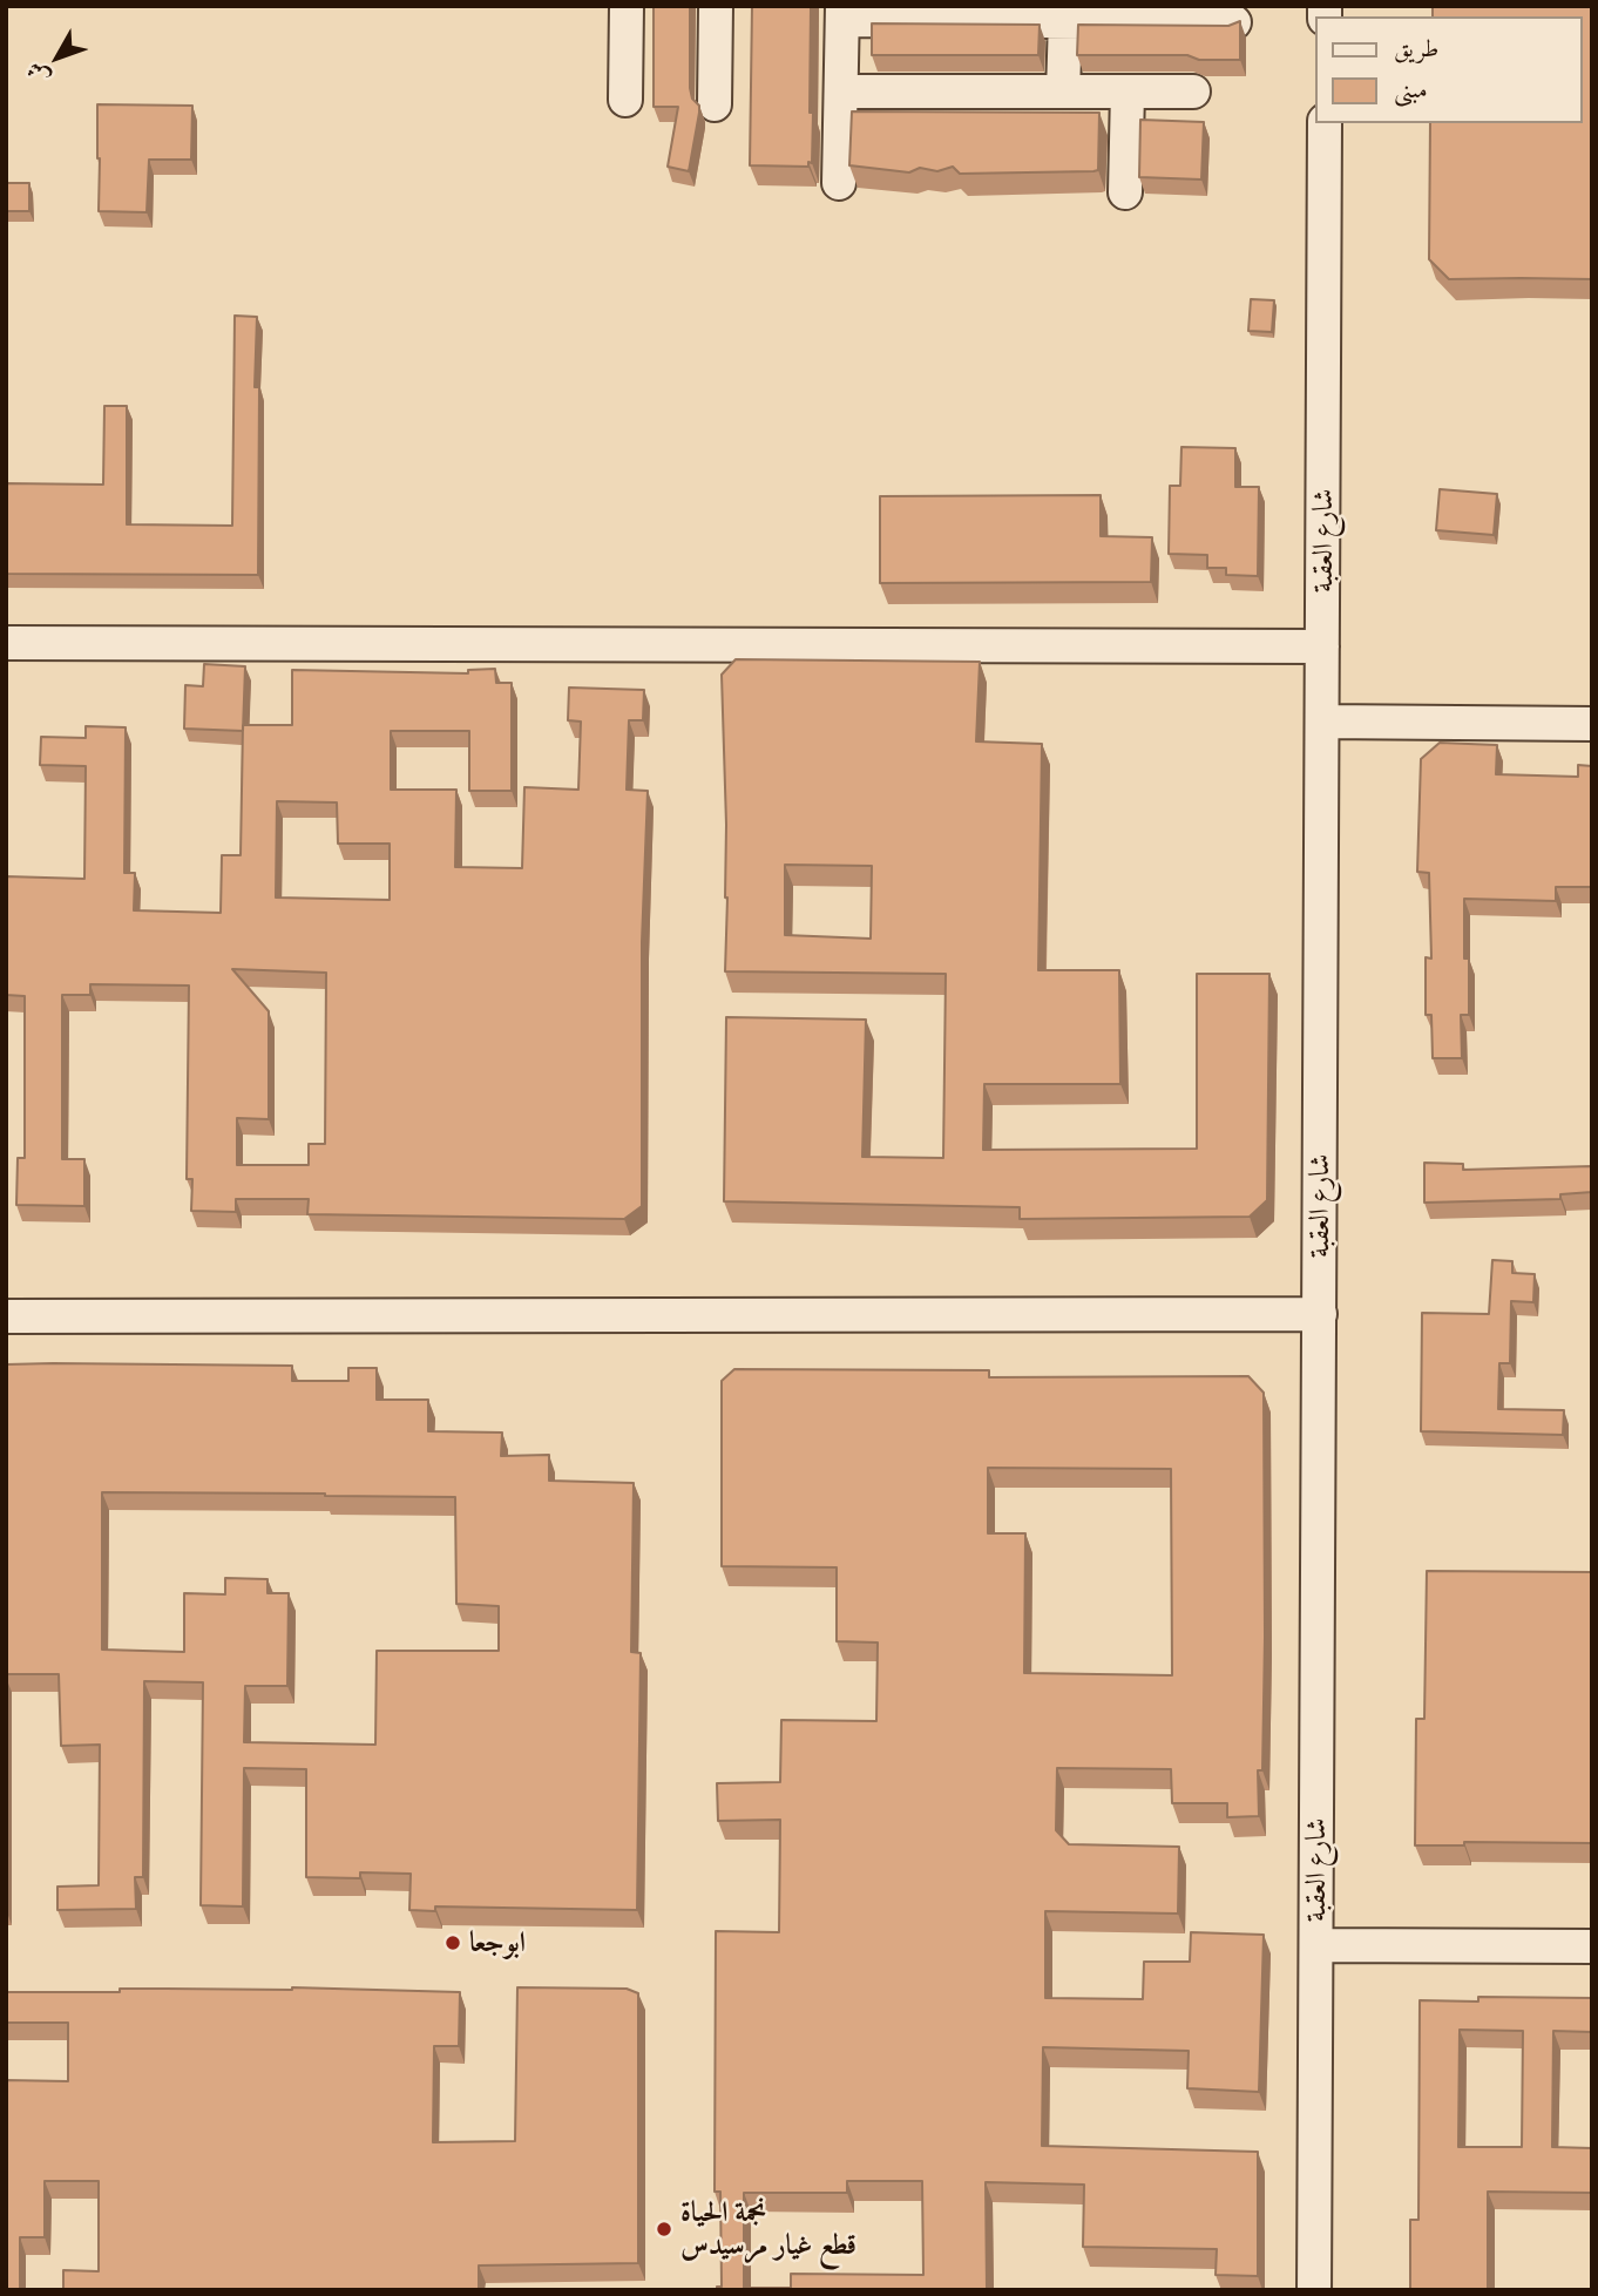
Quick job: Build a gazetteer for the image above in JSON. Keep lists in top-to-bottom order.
{
  "streets": {
    "street": ["شارع العقبة"]
  },
  "places": ["ابوجعا", "نجمة الحياة قطع غيار مرسيدس"],
  "legend": ["طريق", "مبنى"],
  "north": "bottom left"
}
